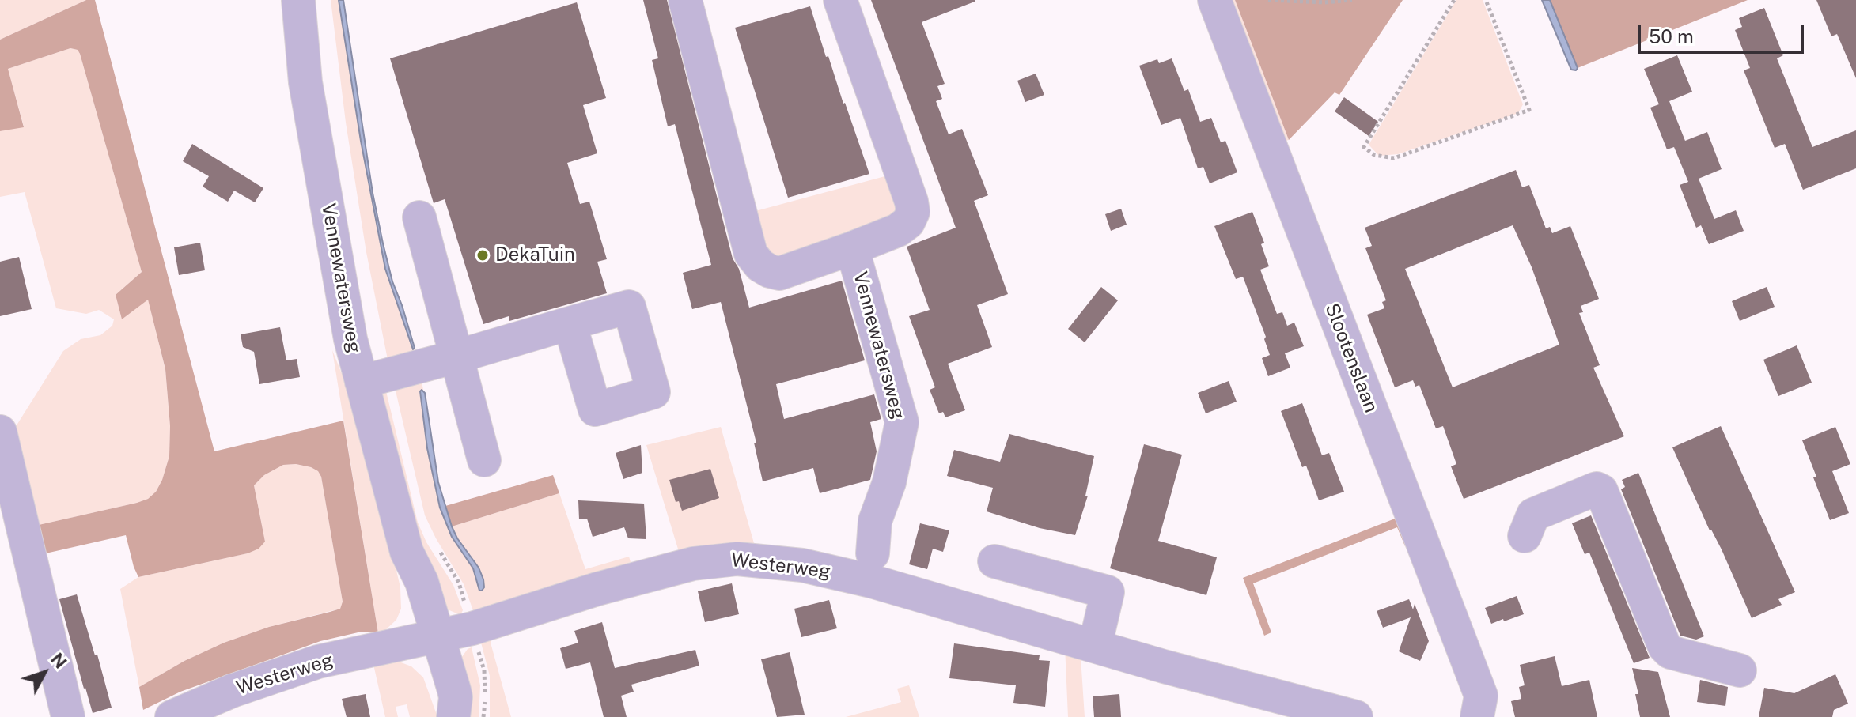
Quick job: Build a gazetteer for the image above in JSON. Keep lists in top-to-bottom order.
{
  "streets": {
    "street": ["Vennewatersweg", "Slootenslaan", "Westerweg"]
  },
  "crossings": [
    ["Vennewatersweg", "Westerweg"]
  ],
  "places": ["DekaTuin"],
  "scale_bar": "50 m",
  "north": "top right"
}
